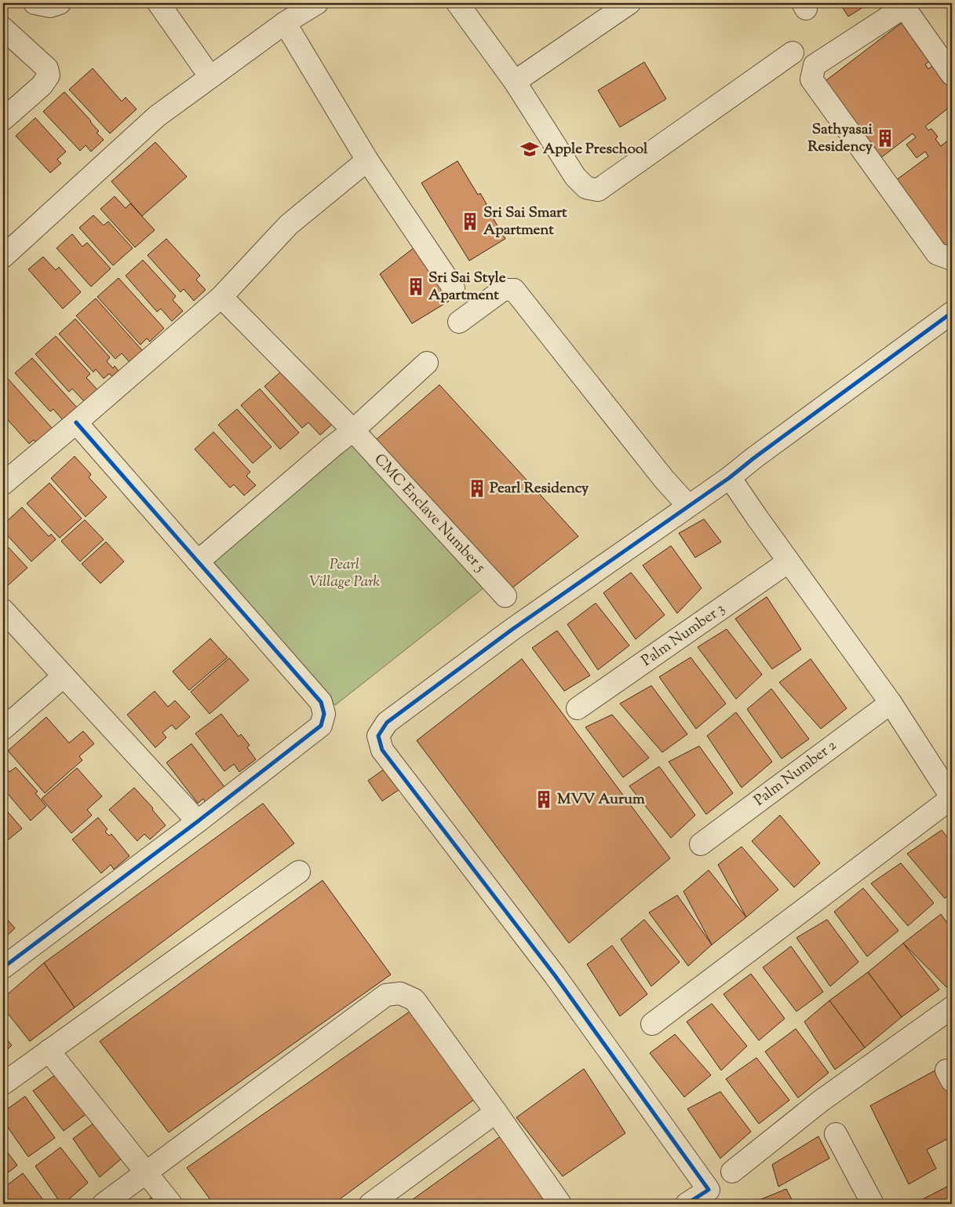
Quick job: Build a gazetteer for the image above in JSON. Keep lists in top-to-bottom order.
{
  "streets": {
    "street": ["CMC Enclave Number 5", "Palm Number 3", "Palm Number 2"]
  },
  "parks": ["Pearl Village Park"],
  "places": {
    "building": [
      "Sathyasai Residency",
      "Sri Sai Smart Apartment",
      "Sri Sai Style Apartment",
      "Pearl Residency",
      "MVV Aurum"
    ],
    "school or university": ["Apple Preschool"]
  }
}
